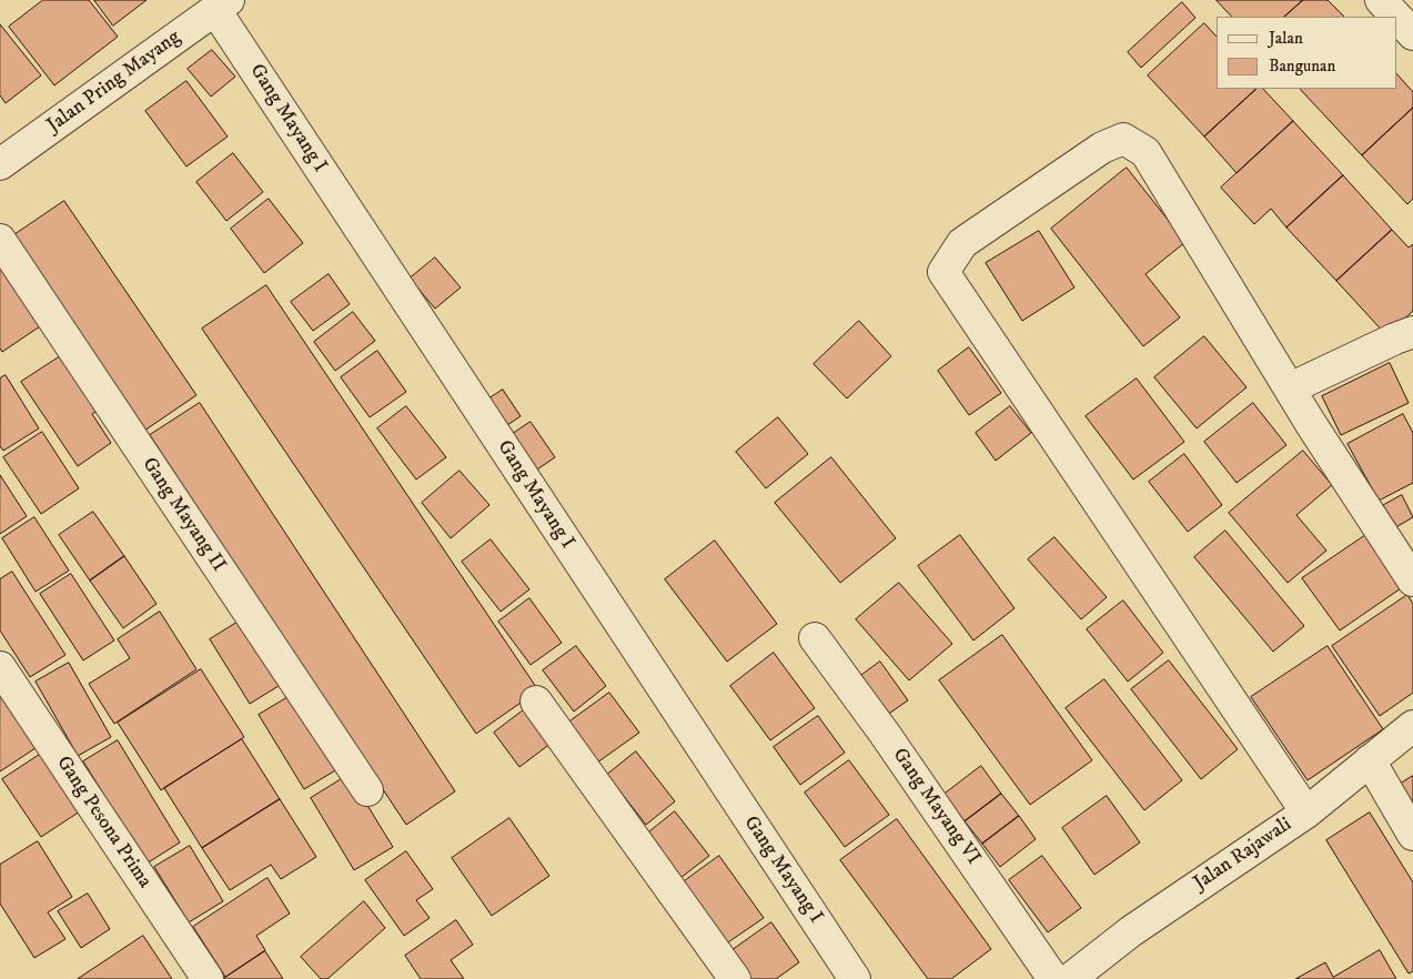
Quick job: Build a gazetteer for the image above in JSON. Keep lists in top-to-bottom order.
{
  "streets": {
    "street": [
      "Jalan Pring Mayang",
      "Gang Mayang I",
      "Gang Mayang II",
      "Gang Mayang VI",
      "Gang Pesona Prima",
      "Jalan Rajawali"
    ]
  },
  "crossings": [
    ["Jalan Pring Mayang", "Gang Mayang I"]
  ],
  "legend": ["Jalan", "Bangunan"]
}
